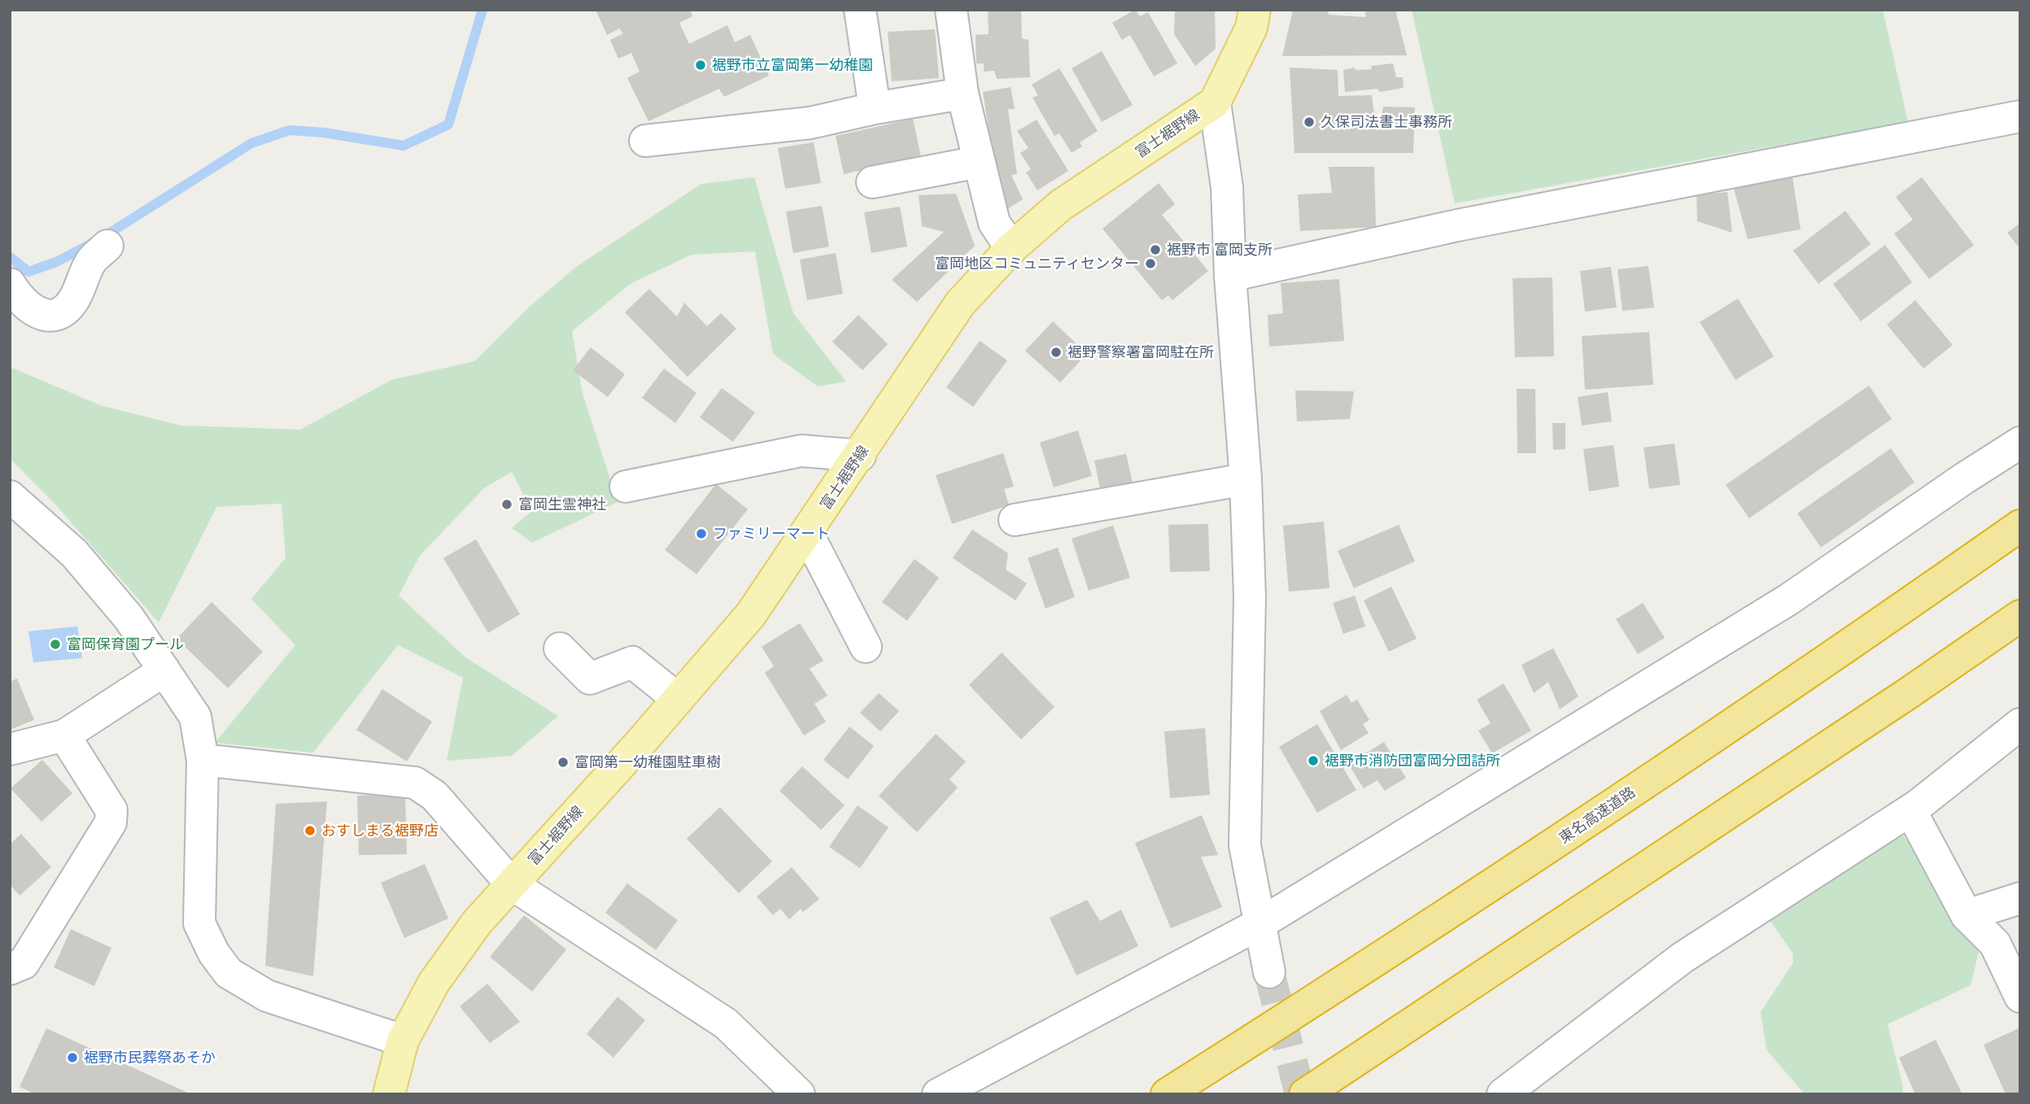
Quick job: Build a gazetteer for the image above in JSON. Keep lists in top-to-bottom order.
{
  "streets": {
    "highway": ["東名高速道路"],
    "main road": ["富士裾野線"]
  },
  "places": [
    "裾野市立富岡第一幼稚園",
    "久保司法書士事務所",
    "裾野市 富岡支所",
    "富岡地区コミュニティセンター",
    "裾野警察署富岡駐在所",
    "富岡生霊神社",
    "ファミリーマート",
    "富岡保育園プール",
    "裾野市消防団富岡分団詰所",
    "富岡第一幼稚園駐車樹",
    "おすしまる裾野店",
    "裾野市民葬祭あそか"
  ]
}
